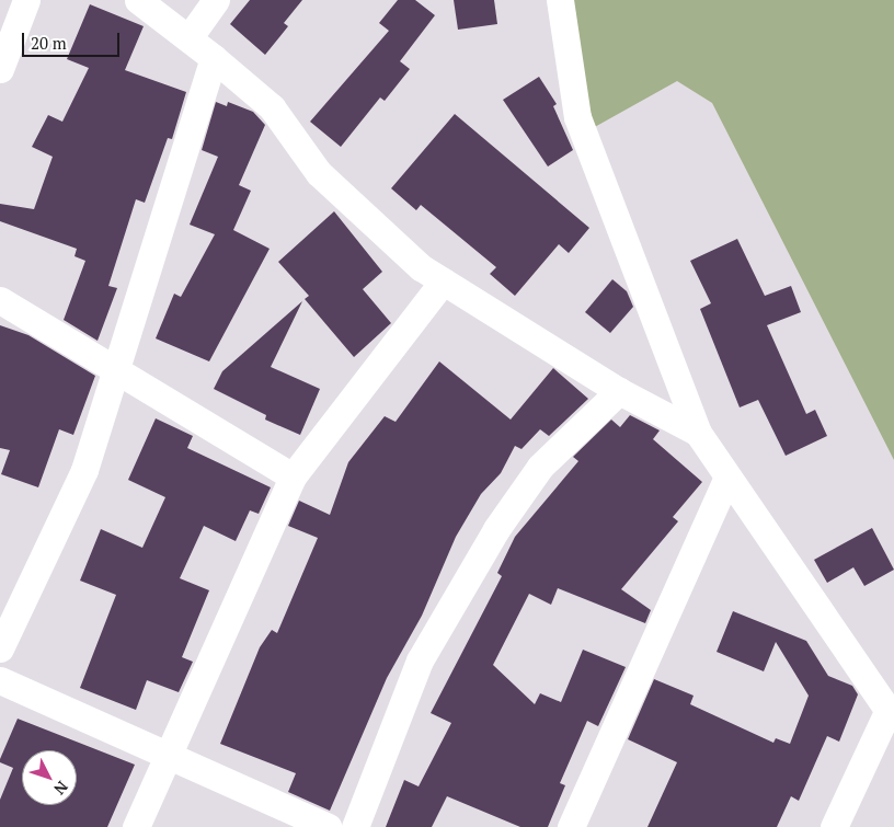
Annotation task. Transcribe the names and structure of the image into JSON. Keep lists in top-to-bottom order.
{
  "scale_bar": "20 m",
  "north": "bottom right"
}
